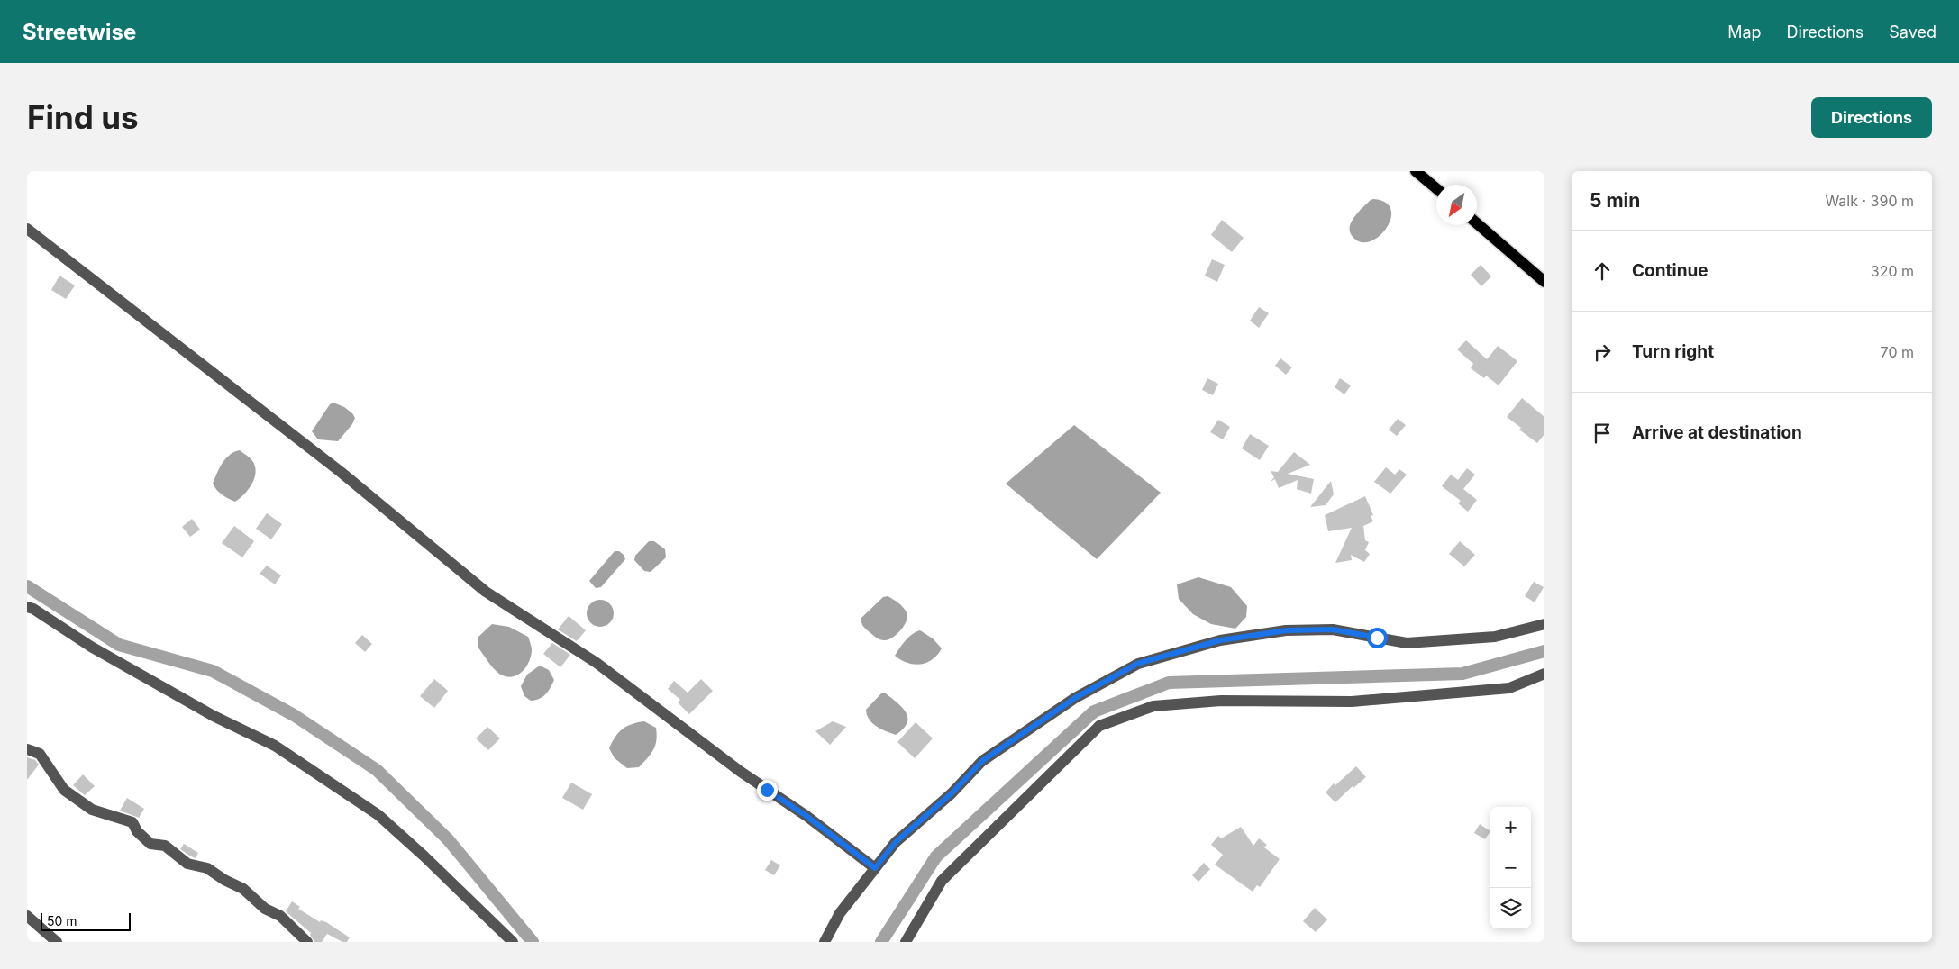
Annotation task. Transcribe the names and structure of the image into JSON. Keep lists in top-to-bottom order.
{
  "scale_bar": "50 m",
  "north": "bottom left",
  "page": {
    "header": "Streetwise",
    "nav": ["Map", "Directions", "Saved"],
    "buttons": "Directions",
    "title": "Find us",
    "heading": ["5 min", "Walk · 390 m"],
    "list": [
      ["Continue", "320 m"],
      ["Turn right", "70 m"],
      "Arrive at destination"
    ],
    "map_buttons": ["+", "−"],
    "scale": "50 m"
  }
}
